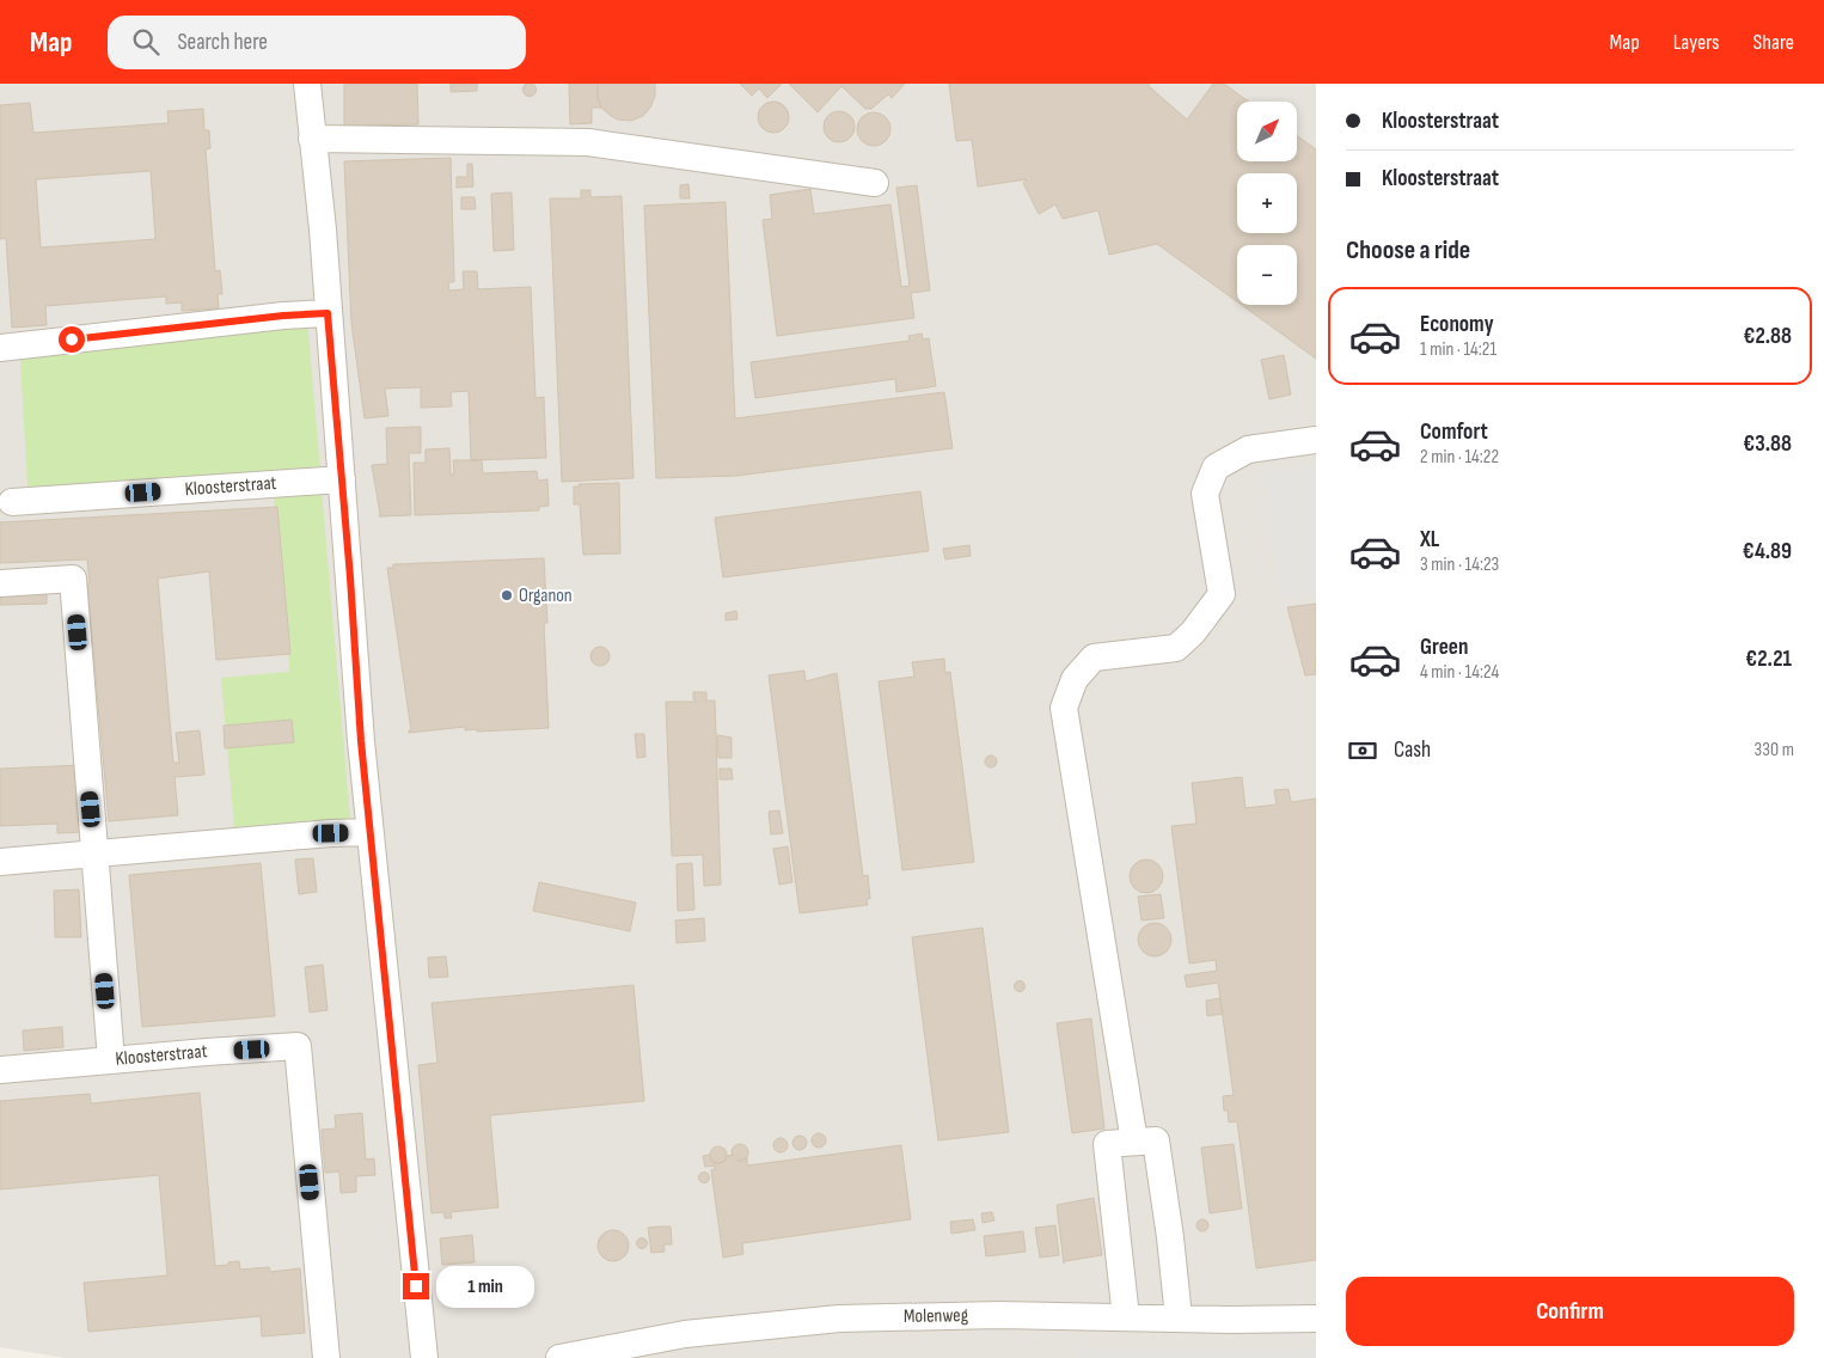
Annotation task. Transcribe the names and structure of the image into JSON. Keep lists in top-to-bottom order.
{
  "streets": {
    "street": ["Kloosterstraat", "Molenweg"]
  },
  "places": ["Organon"],
  "north": "top right",
  "page": {
    "header": "Map",
    "search": "Search here",
    "nav": ["Map", "Layers", "Share"],
    "banner": ["Kloosterstraat", "Kloosterstraat"],
    "map_buttons": ["+", "−"],
    "heading": "Choose a ride",
    "list": [
      {
        "name": "Economy",
        "note": "1 min · 14:21",
        "value": "€2.88"
      },
      {
        "name": "Comfort",
        "note": "2 min · 14:22",
        "value": "€3.88"
      },
      {
        "name": "XL",
        "note": "3 min · 14:23",
        "value": "€4.89"
      },
      {
        "name": "Green",
        "note": "4 min · 14:24",
        "value": "€2.21"
      }
    ],
    "pay": ["Cash", "330 m"],
    "buttons": "Confirm",
    "bubble": "1 min"
  }
}
